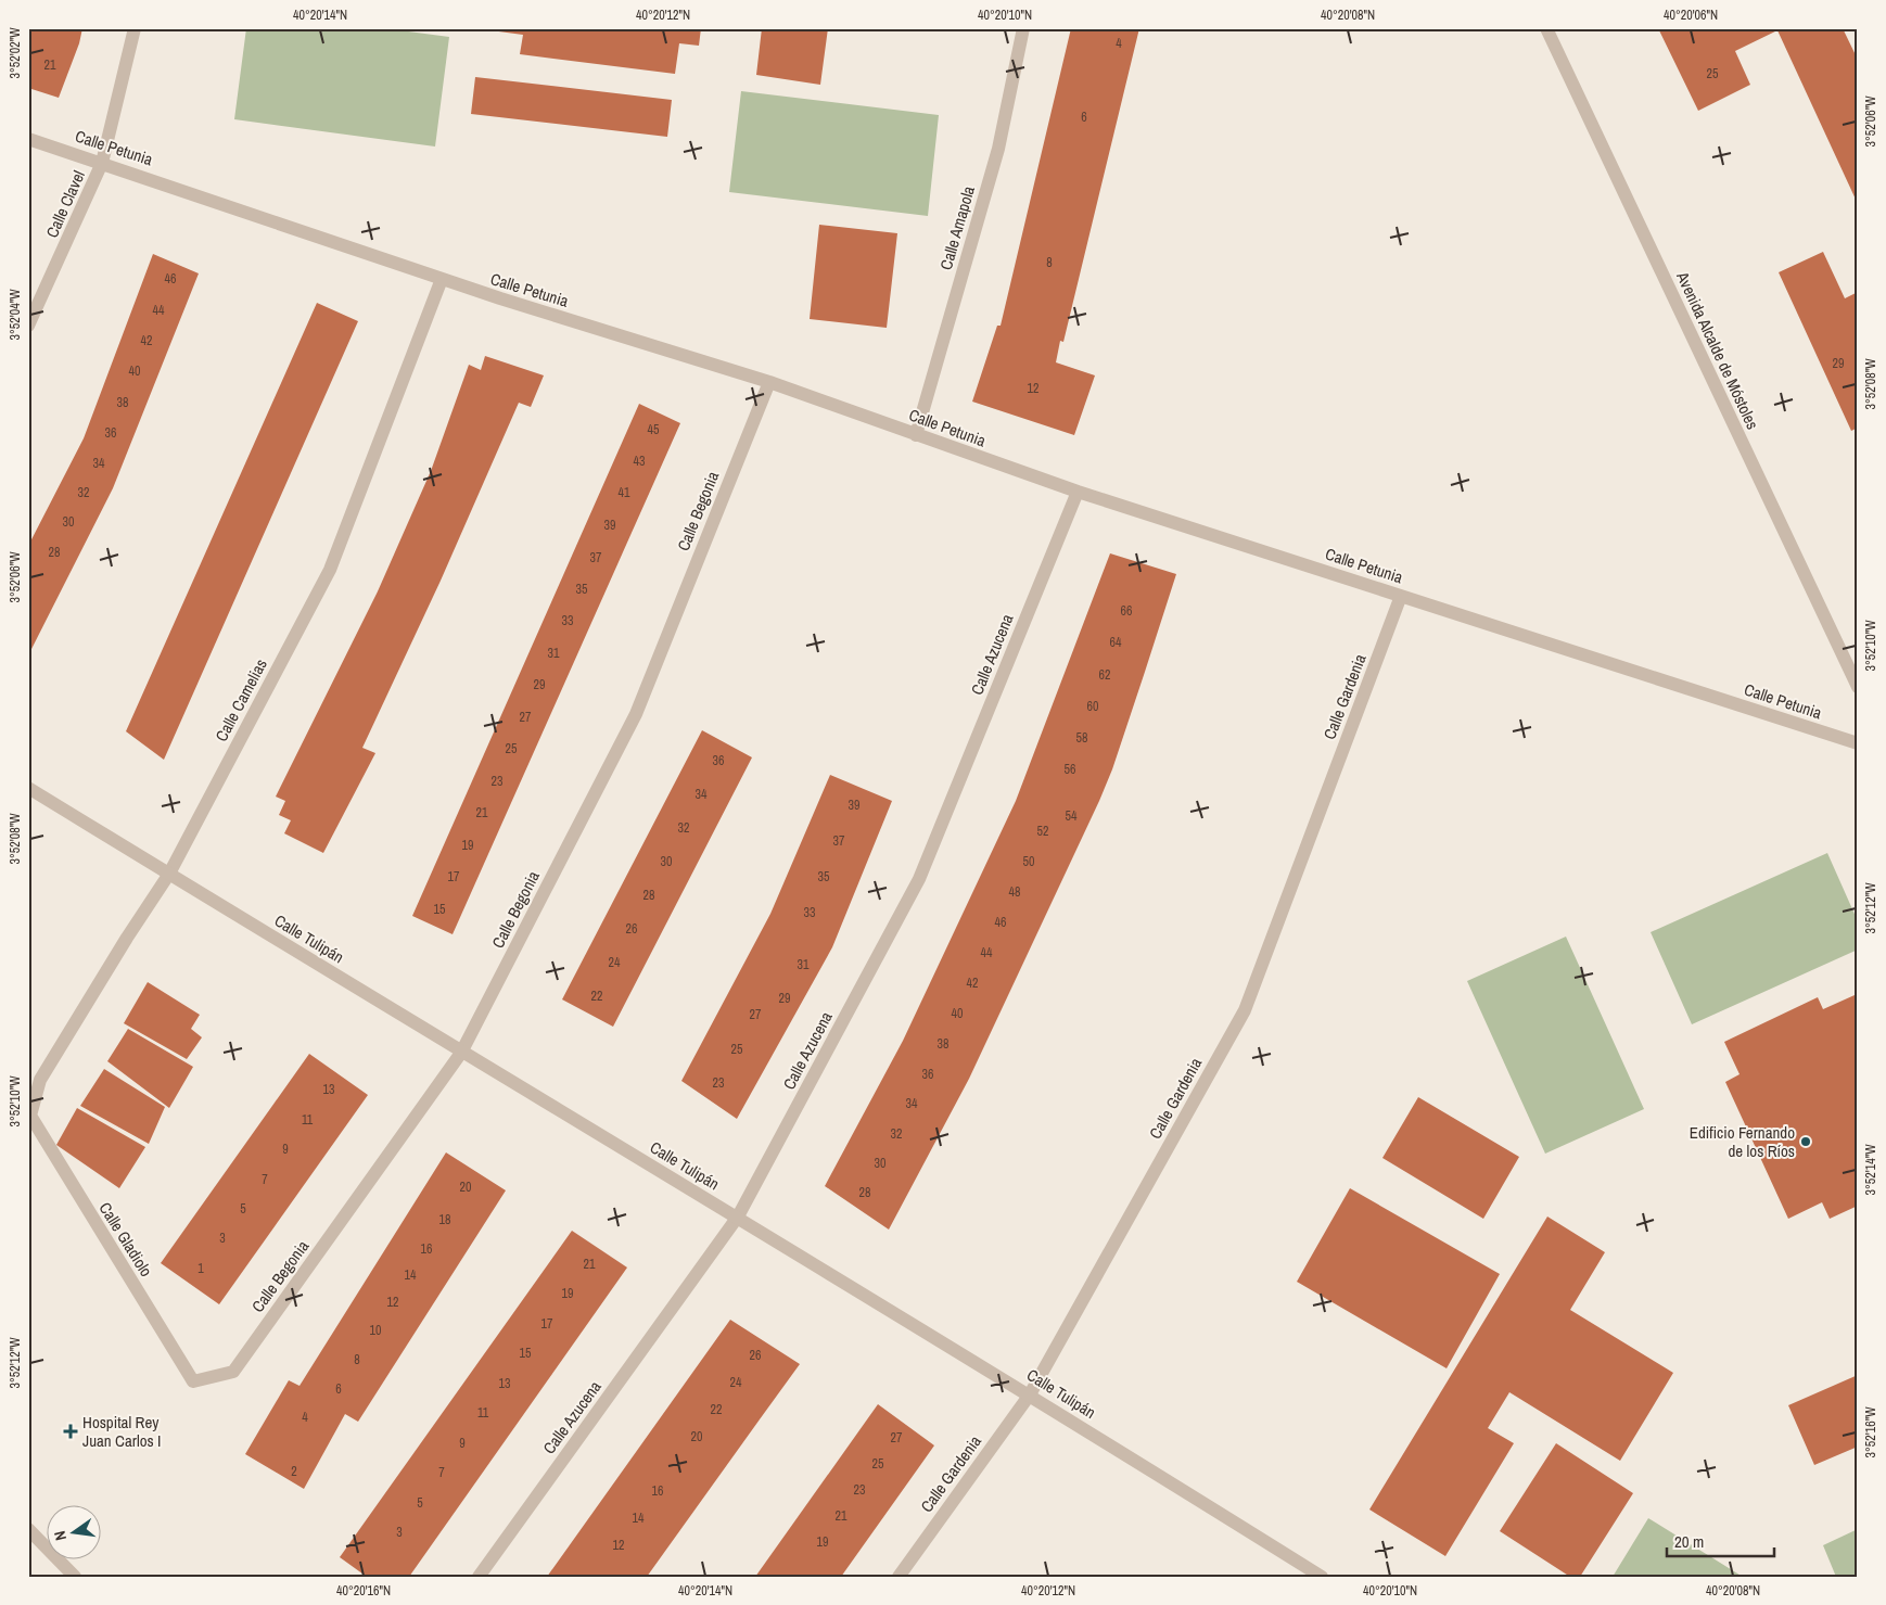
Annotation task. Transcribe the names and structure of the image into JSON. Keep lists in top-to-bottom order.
{
  "streets": {
    "street": [
      "Calle Petunia",
      "Calle Clavel",
      "Calle Amapola",
      "Avenida Alcalde de Móstoles",
      "Calle Begonia",
      "Calle Azucena",
      "Calle Gardenia",
      "Calle Camelias",
      "Calle Tulipán",
      "Calle Gladiolo"
    ]
  },
  "crossings": [
    ["Calle Petunia", "Calle Clavel"],
    ["Calle Petunia", "Calle Amapola"],
    ["Calle Petunia", "Calle Begonia"],
    ["Calle Petunia", "Calle Azucena"],
    ["Calle Petunia", "Calle Gardenia"],
    ["Calle Petunia", "Calle Camelias"],
    ["Calle Begonia", "Calle Tulipán"],
    ["Calle Begonia", "Calle Gladiolo"],
    ["Calle Azucena", "Calle Tulipán"],
    ["Calle Gardenia", "Calle Tulipán"],
    ["Calle Camelias", "Calle Tulipán"],
    ["Calle Camelias", "Calle Gladiolo"]
  ],
  "places": {
    "other": ["Edificio Fernando de los Ríos"],
    "health": ["Hospital Rey Juan Carlos I"]
  },
  "house_numbers": [
    "4",
    "21",
    "25",
    "6",
    "8",
    "46",
    "44",
    "42",
    "29",
    "40",
    "12",
    "38",
    "45",
    "36",
    "43",
    "34",
    "32",
    "41",
    "30",
    "39",
    "28",
    "37",
    "35",
    "66",
    "33",
    "64",
    "31",
    "62",
    "29",
    "60",
    "27",
    "58",
    "25",
    "36",
    "56",
    "23",
    "34",
    "39",
    "21",
    "54",
    "32",
    "52",
    "37",
    "19",
    "30",
    "50",
    "17",
    "35",
    "48",
    "28",
    "15",
    "33",
    "46",
    "26",
    "44",
    "24",
    "31",
    "42",
    "22",
    "29",
    "40",
    "27",
    "38",
    "25",
    "36",
    "23",
    "13",
    "34",
    "11",
    "32",
    "9",
    "30",
    "7",
    "20",
    "28",
    "5",
    "18",
    "3",
    "16",
    "21",
    "1",
    "14",
    "19",
    "12",
    "17",
    "10",
    "15",
    "26",
    "8",
    "24",
    "13",
    "6",
    "22",
    "11",
    "4",
    "20",
    "27",
    "9",
    "25",
    "2",
    "7",
    "23",
    "16",
    "5",
    "21",
    "14",
    "3",
    "19",
    "12"
  ],
  "scale_bar": "20 m",
  "north": "left",
  "coordinates": [
    "40°20'14\"N",
    "40°20'12\"N",
    "40°20'10\"N",
    "40°20'08\"N",
    "40°20'06\"N",
    "3°52'02\"W",
    "3°52'06\"W",
    "3°52'04\"W",
    "3°52'08\"W",
    "3°52'10\"W",
    "3°52'12\"W",
    "3°52'14\"W",
    "3°52'16\"W",
    "40°20'16\"N"
  ]
}
